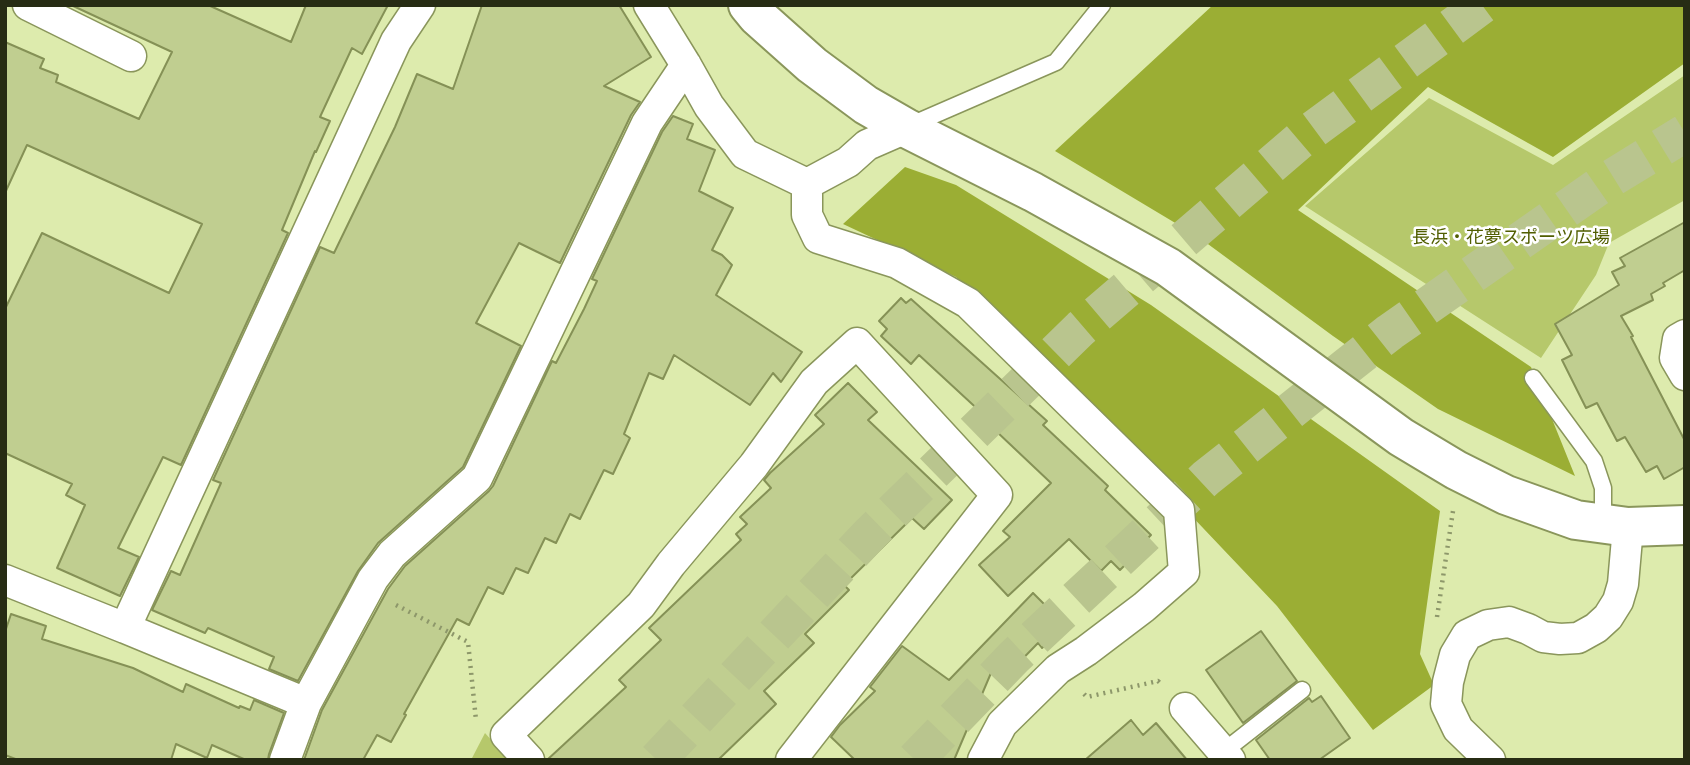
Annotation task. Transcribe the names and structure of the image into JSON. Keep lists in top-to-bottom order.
{
  "parks": ["長浜・花夢スポーツ広場"]
}
